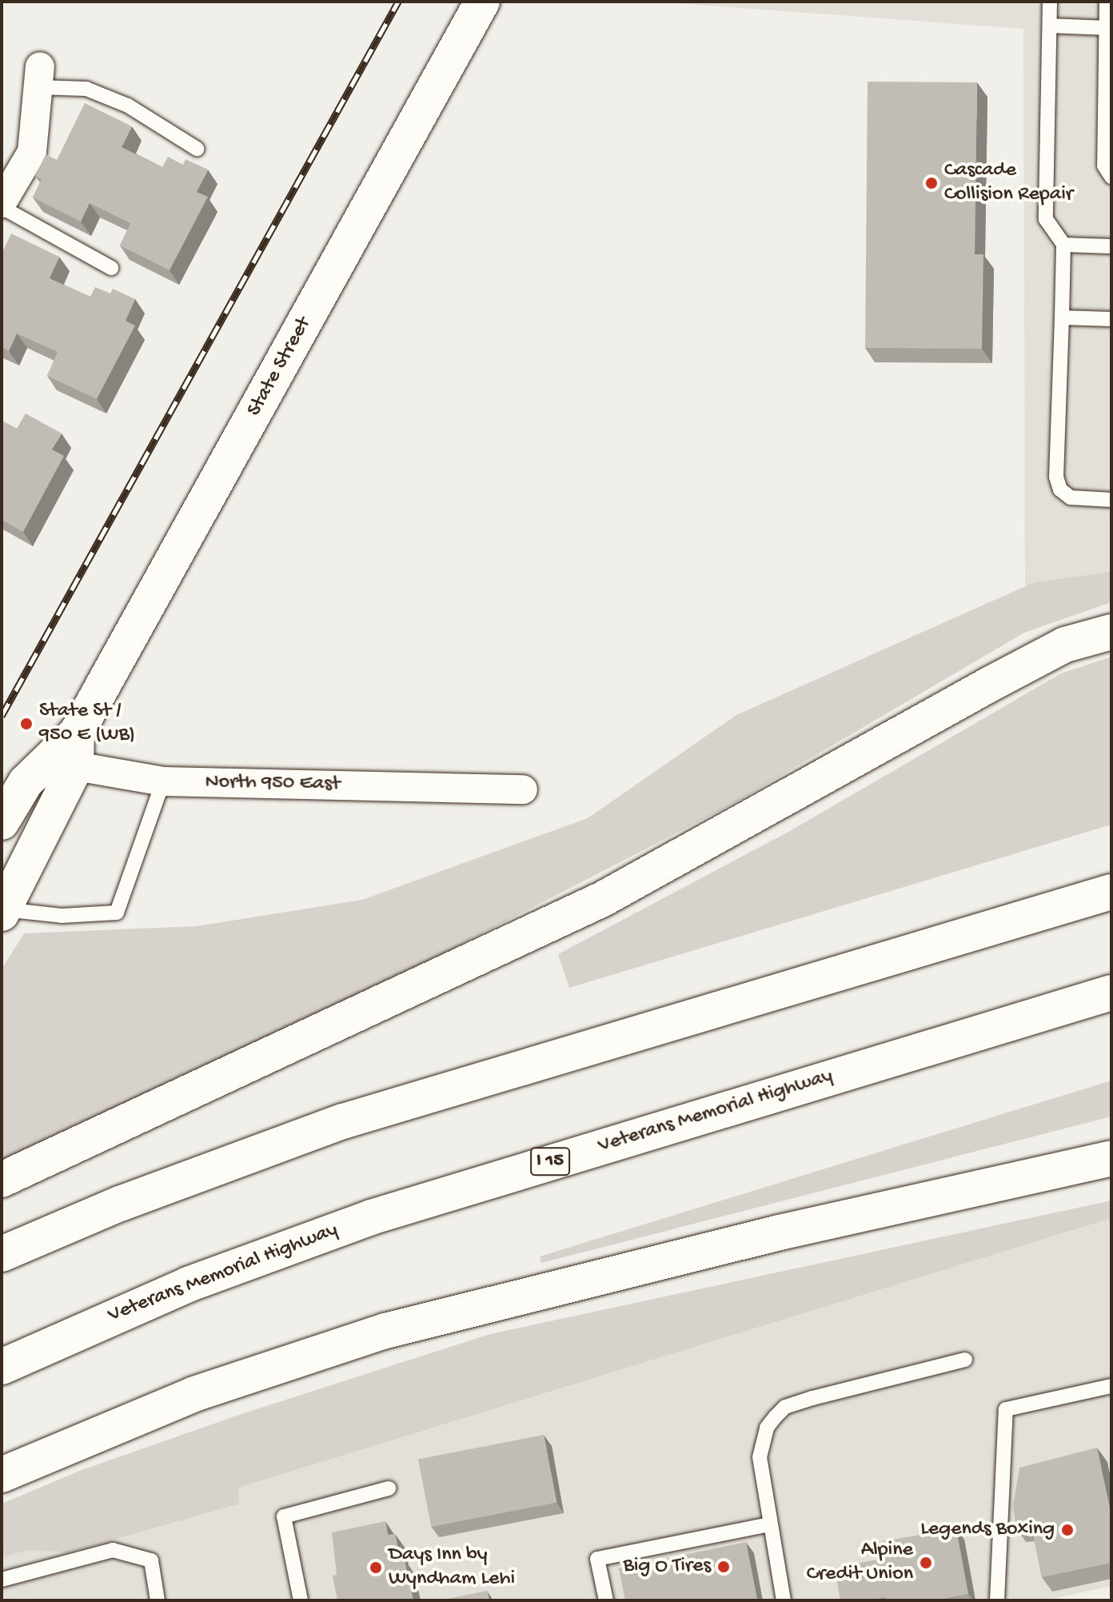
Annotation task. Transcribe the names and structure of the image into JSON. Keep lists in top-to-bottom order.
{
  "streets": {
    "main road": ["State Street", "Veterans Memorial Highway", "I 15"],
    "street": ["North 950 East"]
  },
  "crossings": [
    ["State Street", "North 950 East"]
  ],
  "places": [
    "Cascade Collision Repair",
    "State St / 950 E (WB)",
    "Legends Boxing",
    "Alpine Credit Union",
    "Big O Tires",
    "Days Inn by Wyndham Lehi"
  ]
}
